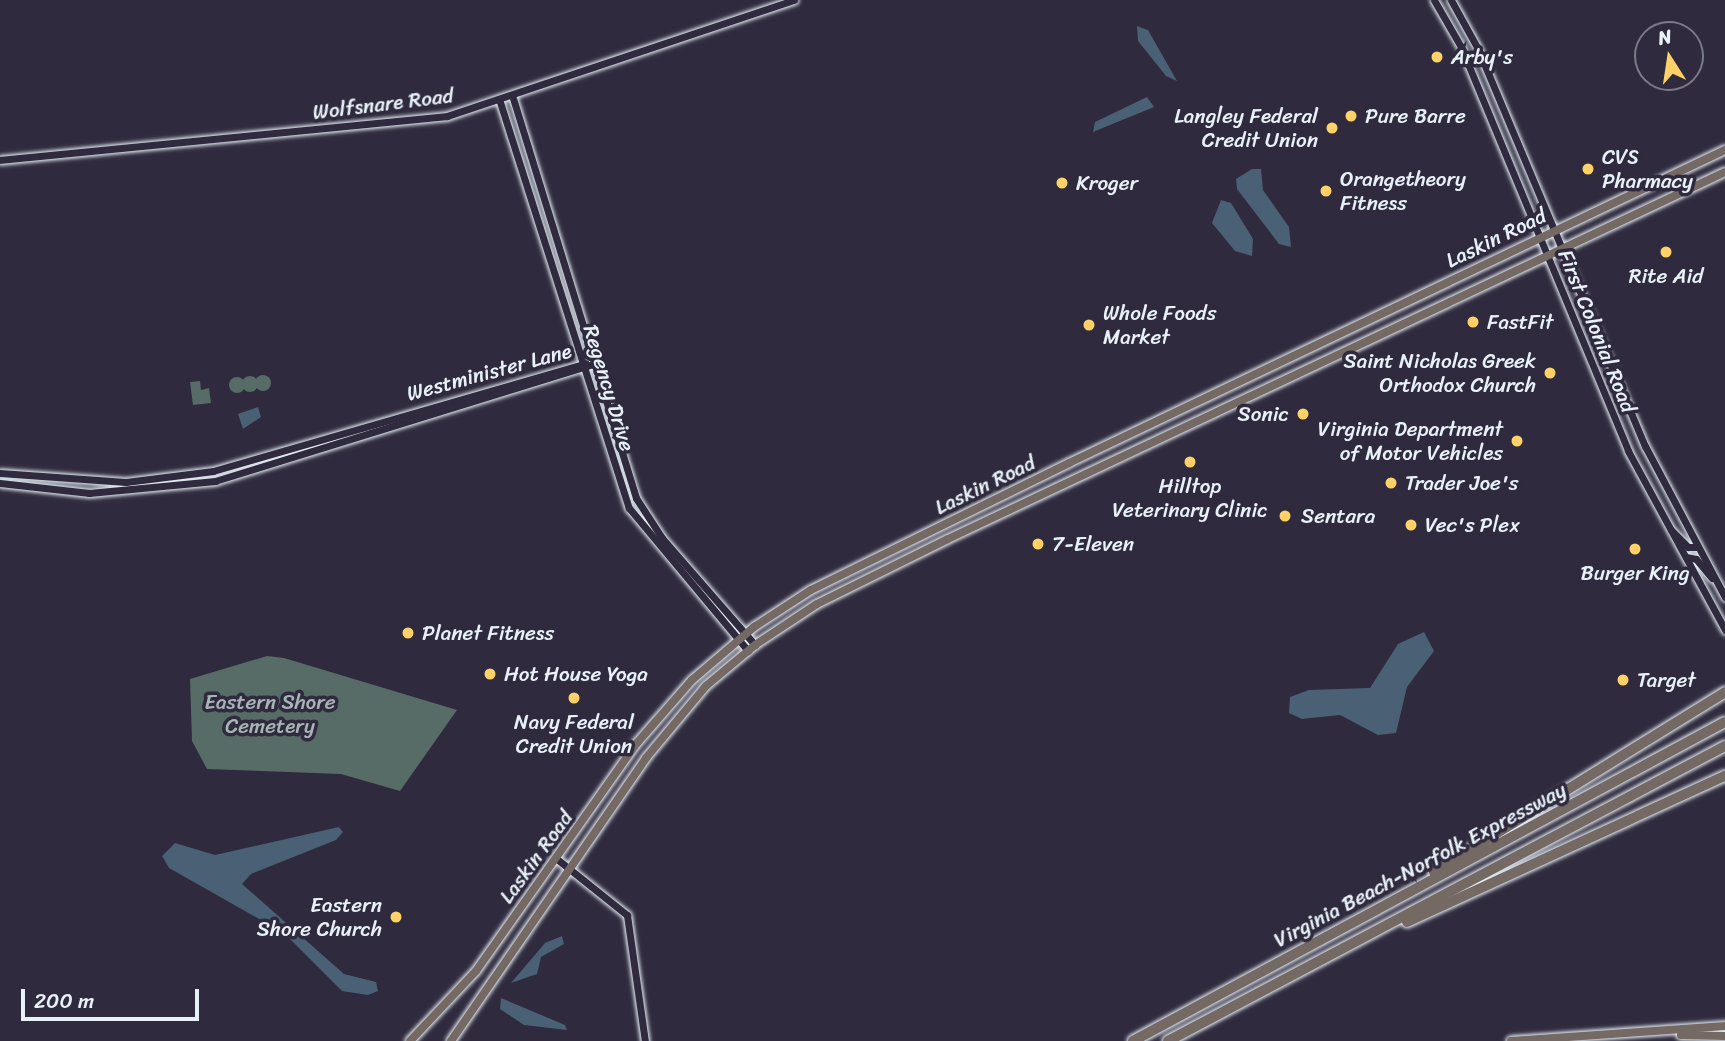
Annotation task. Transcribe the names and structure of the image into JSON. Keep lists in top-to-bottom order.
{
  "streets": {
    "highway": ["Virginia Beach-Norfolk Expressway"],
    "main road": ["Laskin Road"],
    "street": [
      "Wolfsnare Road",
      "First Colonial Road",
      "Westminister Lane",
      "Regency Drive"
    ]
  },
  "crossings": [
    ["Wolfsnare Road", "Regency Drive"],
    ["Laskin Road", "First Colonial Road"],
    ["Laskin Road", "Regency Drive"],
    ["Westminister Lane", "Regency Drive"]
  ],
  "parks": ["Eastern Shore Cemetery"],
  "places": [
    "Arby's",
    "Pure Barre",
    "Langley Federal Credit Union",
    "CVS Pharmacy",
    "Kroger",
    "Orangetheory Fitness",
    "Rite Aid",
    "FastFit",
    "Whole Foods Market",
    "Saint Nicholas Greek Orthodox Church",
    "Sonic",
    "Virginia Department of Motor Vehicles",
    "Hilltop Veterinary Clinic",
    "Trader Joe's",
    "Sentara",
    "Vec's Plex",
    "7-Eleven",
    "Burger King",
    "Planet Fitness",
    "Hot House Yoga",
    "Target",
    "Navy Federal Credit Union",
    "Eastern Shore Church"
  ],
  "scale_bar": "200 m",
  "north": "top"
}
